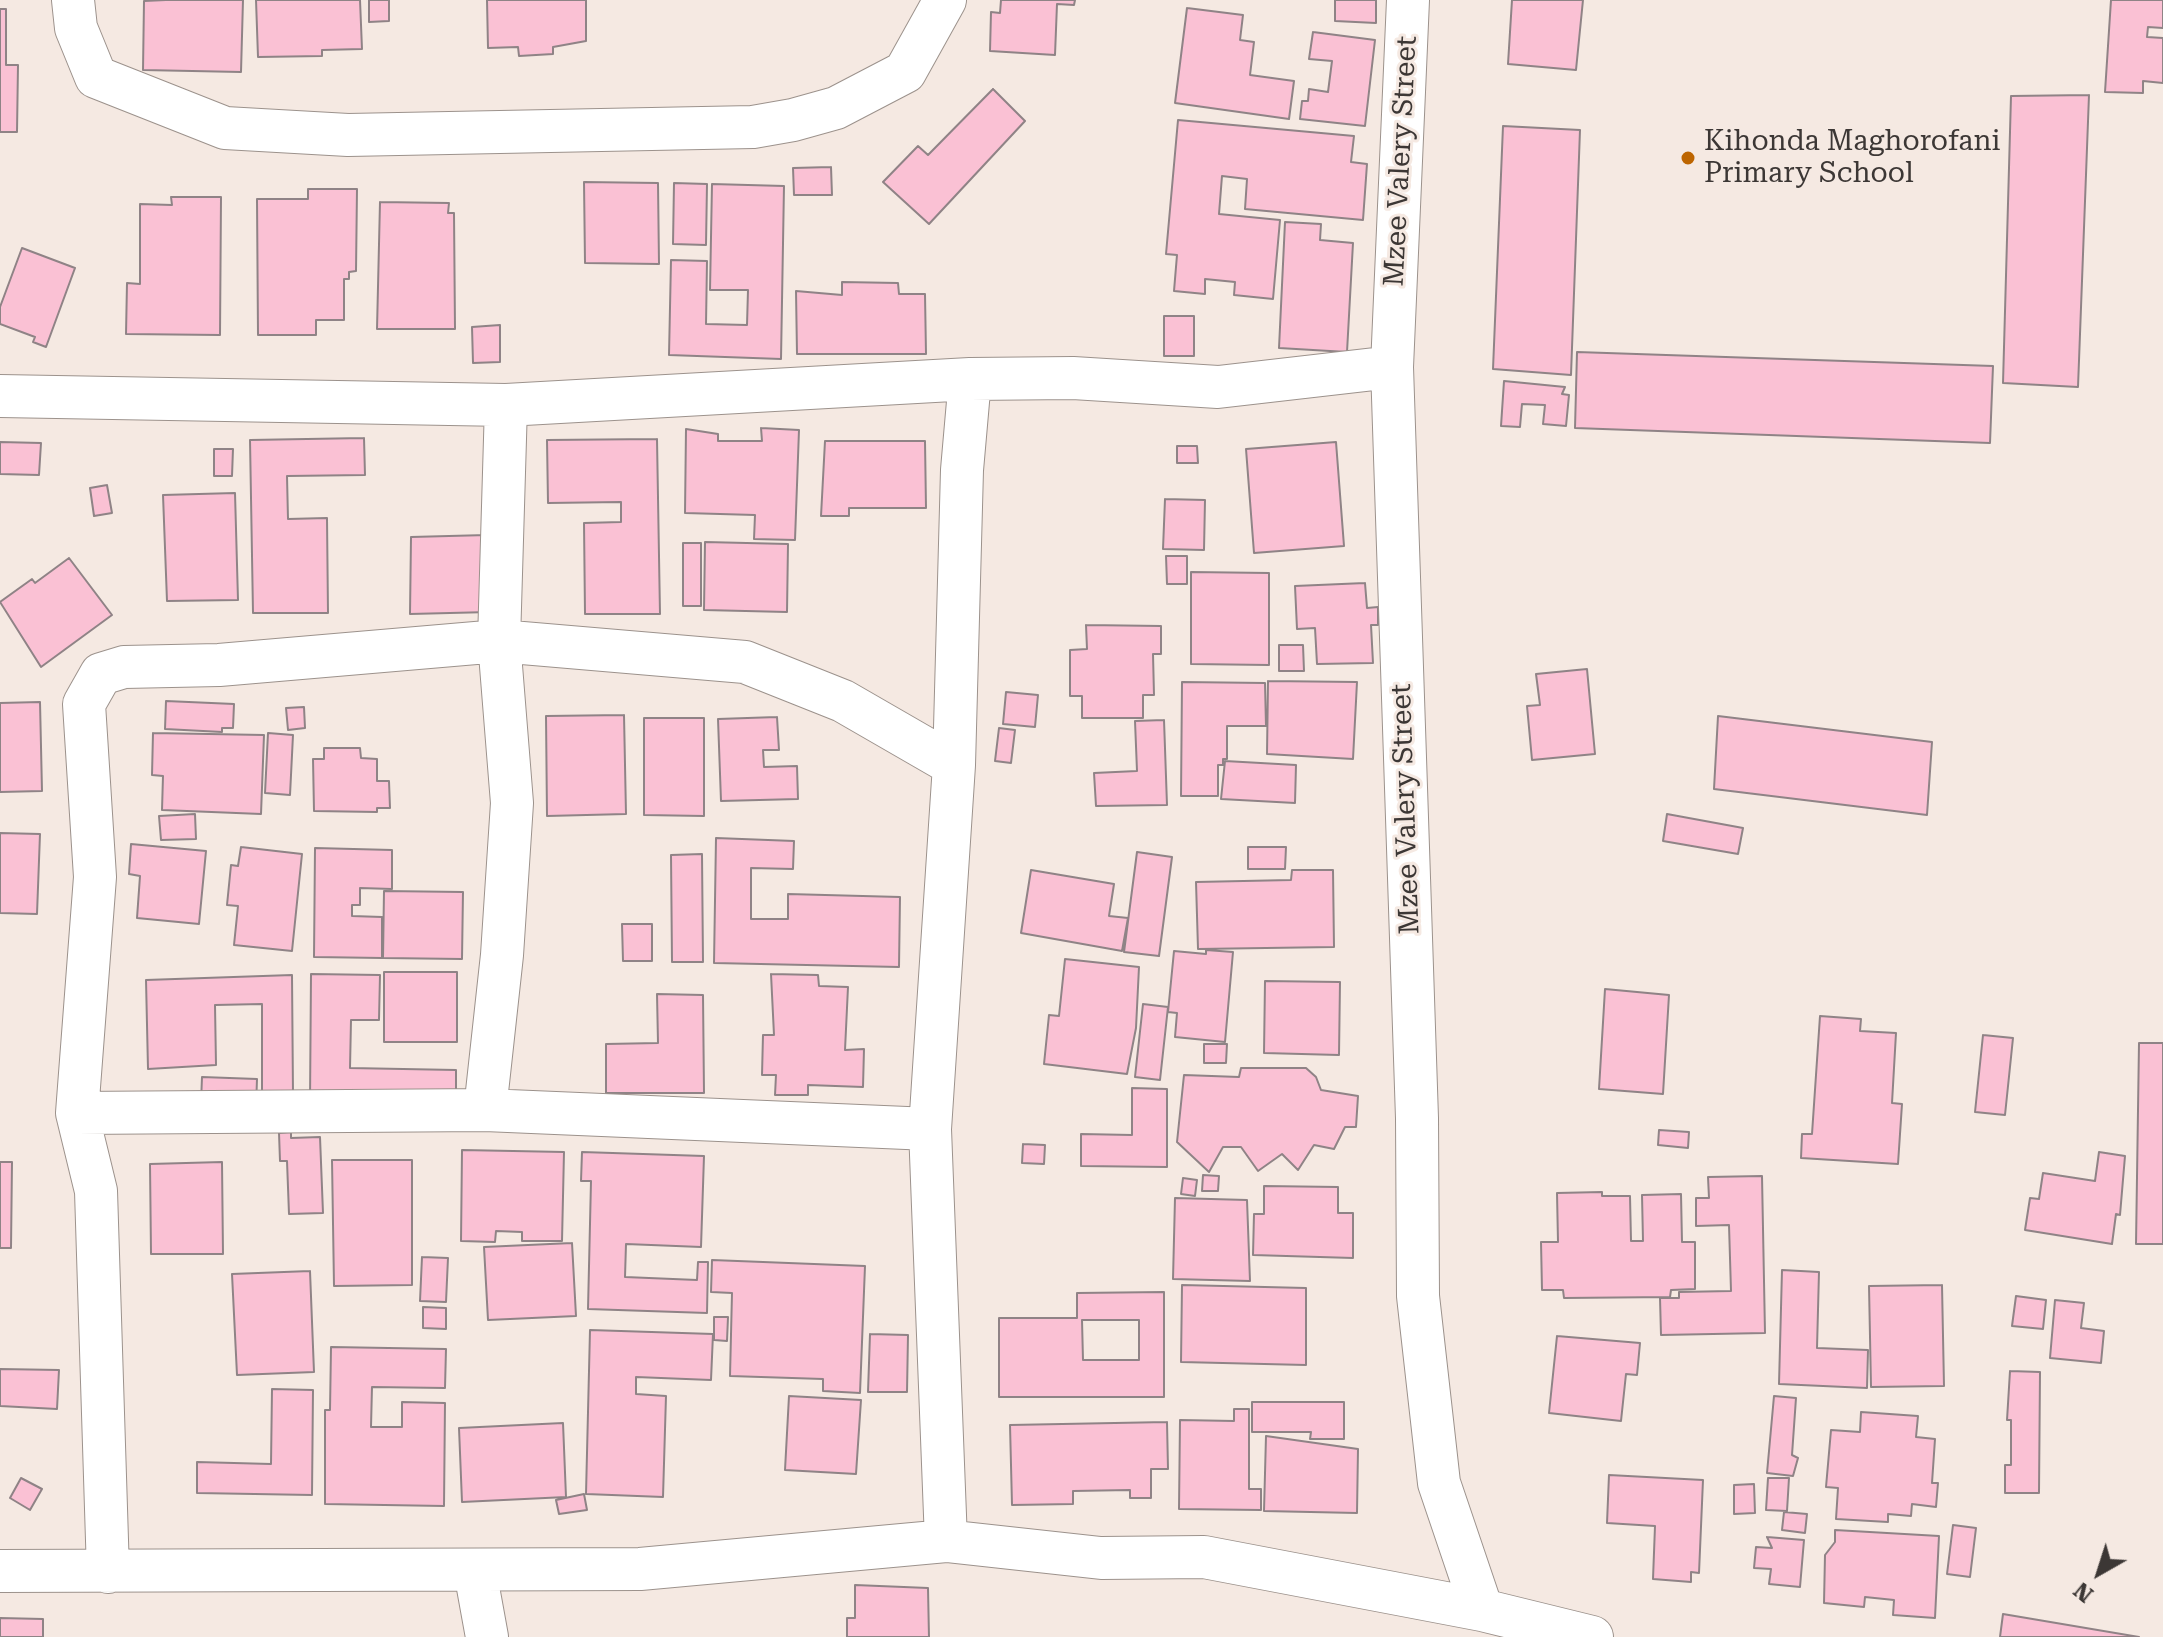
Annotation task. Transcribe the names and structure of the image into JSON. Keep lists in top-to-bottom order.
{
  "streets": {
    "street": ["Mzee Valery Street"]
  },
  "places": ["Kihonda Maghorofani Primary School"],
  "north": "bottom left"
}
